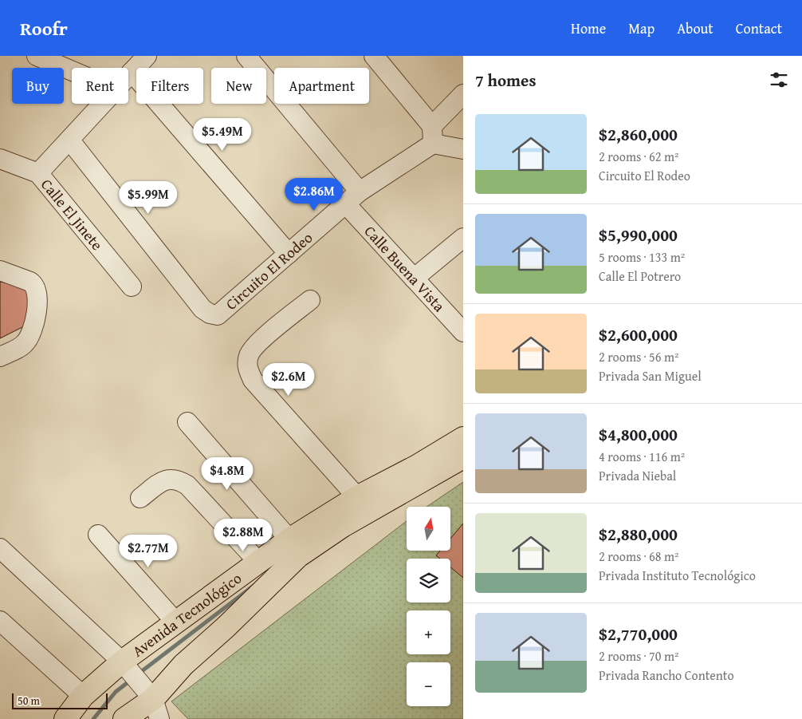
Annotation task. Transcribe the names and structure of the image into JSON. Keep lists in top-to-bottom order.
{
  "streets": {
    "main road": ["Avenida Tecnológico"],
    "street": ["Calle El Jinete", "Calle Buena Vista", "Circuito El Rodeo"]
  },
  "crossings": [
    ["Calle Buena Vista", "Circuito El Rodeo"]
  ],
  "scale_bar": "50 m",
  "north": "top",
  "page": {
    "header": "Roofr",
    "nav": [
      "Home",
      "Map",
      "About",
      "Contact"
    ],
    "heading": "7 homes",
    "chip": [
      "Buy",
      "Rent",
      "Filters",
      "New",
      "Apartment"
    ],
    "list": [
      {
        "name": "$2,860,000",
        "note": "2 rooms · 62 m² · Circuito El Rodeo"
      },
      {
        "name": "$5,990,000",
        "note": "5 rooms · 133 m² · Calle El Potrero"
      },
      {
        "name": "$2,600,000",
        "note": "2 rooms · 56 m² · Privada San Miguel"
      },
      {
        "name": "$4,800,000",
        "note": "4 rooms · 116 m² · Privada Niebal"
      },
      {
        "name": "$2,880,000",
        "note": "2 rooms · 68 m² · Privada Instituto Tecnológico"
      },
      {
        "name": "$2,770,000",
        "note": "2 rooms · 70 m² · Privada Rancho Contento"
      }
    ],
    "price": [
      "$5.49M",
      "$2.86M",
      "$5.99M",
      "$2.6M",
      "$4.8M",
      "$2.88M",
      "$2.77M"
    ],
    "map_buttons": ["+", "−"],
    "scale": "50 m"
  }
}
